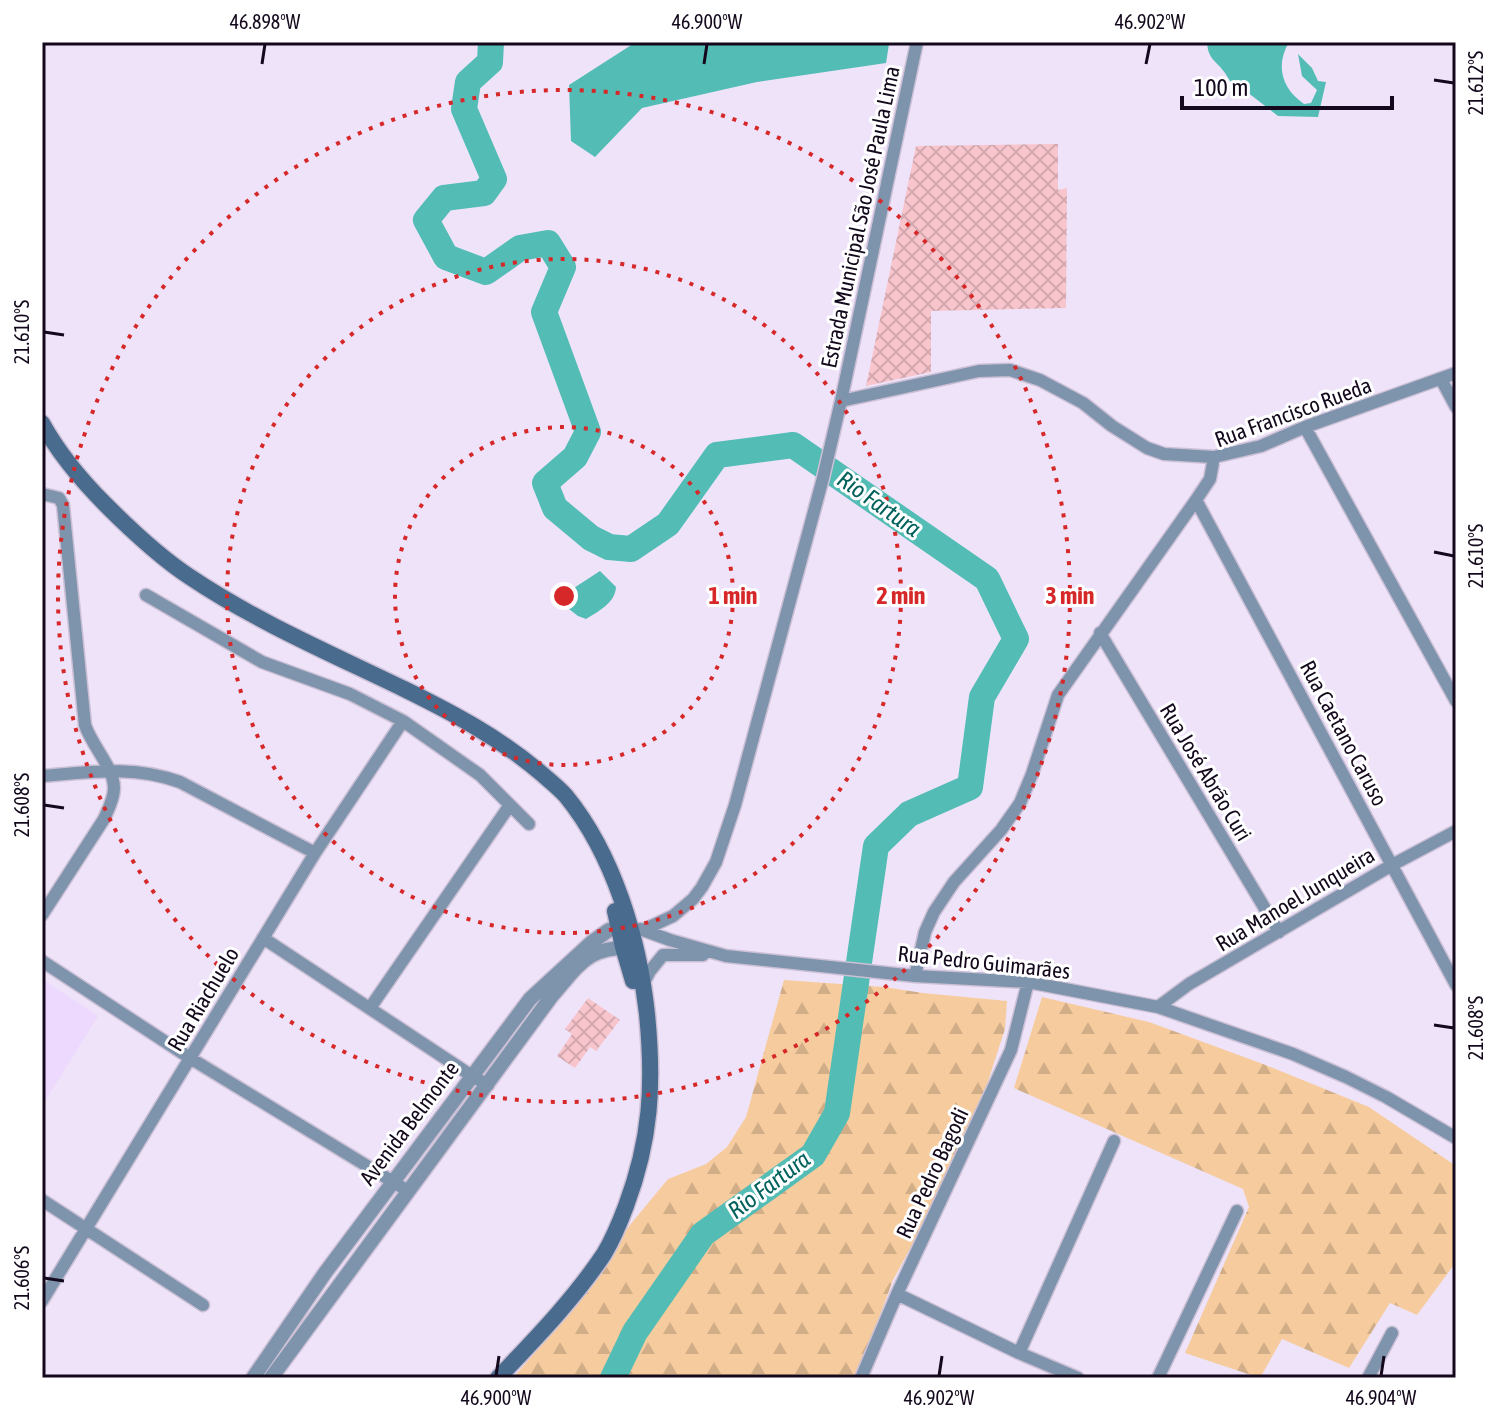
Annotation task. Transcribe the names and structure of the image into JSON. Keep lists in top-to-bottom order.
{
  "streets": {
    "street": [
      "Estrada Municipal São José Paula Lima",
      "Rua Francisco Rueda",
      "Rua Caetano Caruso",
      "Rua José Abrão Curi",
      "Rua Manoel Junqueira",
      "Rua Pedro Guimarães",
      "Rua Riachuelo",
      "Avenida Belmonte",
      "Rua Pedro Bagodi"
    ]
  },
  "crossings": [
    ["Rua Francisco Rueda", "Rua Caetano Caruso"],
    ["Rua Francisco Rueda", "Rua José Abrão Curi"],
    ["Rua Francisco Rueda", "Rua Pedro Guimarães"],
    ["Rua Caetano Caruso", "Rua Manoel Junqueira"],
    ["Rua José Abrão Curi", "Rua Manoel Junqueira"],
    ["Rua Manoel Junqueira", "Rua Pedro Guimarães"],
    ["Rua Pedro Guimarães", "Avenida Belmonte"],
    ["Rua Pedro Guimarães", "Rua Pedro Bagodi"]
  ],
  "water": ["Rio Fartura"],
  "scale_bar": "100 m",
  "coordinates": [
    "46.898°W",
    "46.900°W",
    "46.902°W",
    "21.612°S",
    "21.610°S",
    "21.608°S",
    "21.606°S",
    "46.904°W"
  ],
  "rings": ["1 min", "2 min", "3 min"]
}
